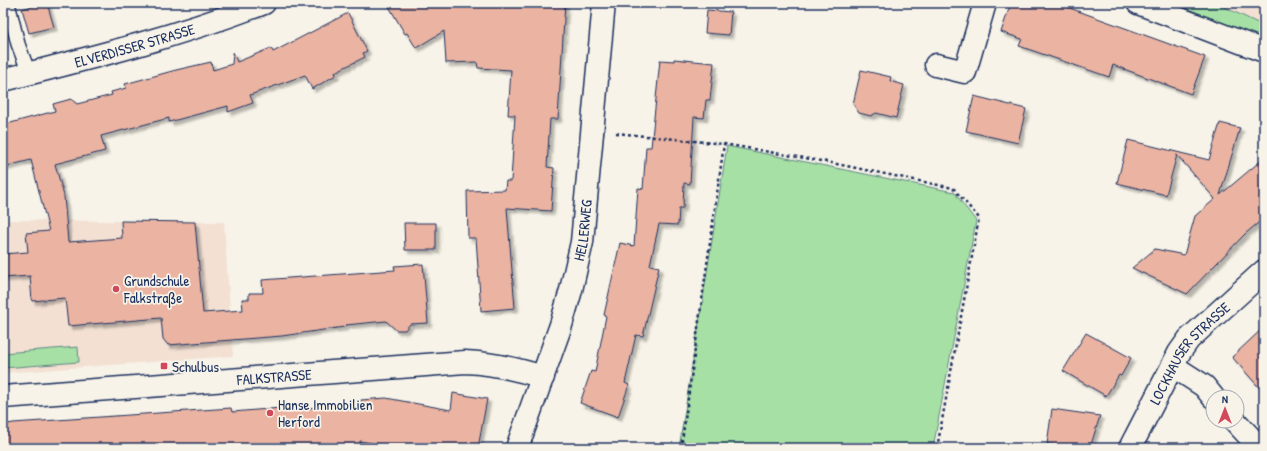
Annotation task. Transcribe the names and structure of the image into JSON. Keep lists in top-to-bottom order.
{
  "streets": {
    "street": [
      "ELVERDISSER STRASSE",
      "HELLERWEG",
      "LOCKHAUSER STRASSE",
      "FALKSTRASSE"
    ]
  },
  "crossings": [
    ["HELLERWEG", "FALKSTRASSE"]
  ],
  "places": {
    "other": ["Grundschule Falkstraße", "Hanse Immobilien Herford"],
    "transit": ["Schulbus"]
  },
  "north": "top"
}
